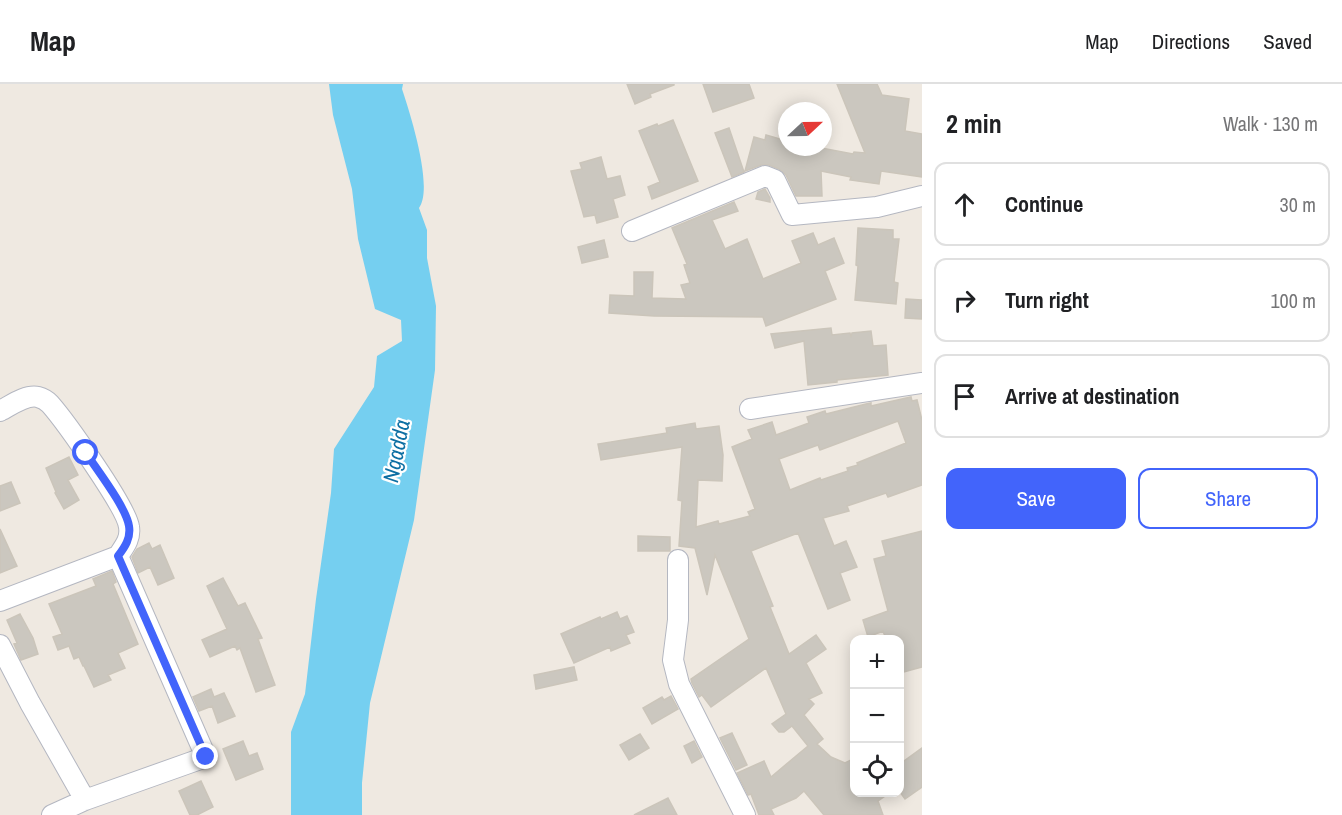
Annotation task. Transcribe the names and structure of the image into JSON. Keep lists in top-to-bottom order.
{
  "water": ["Ngadda"],
  "north": "right",
  "page": {
    "header": "Map",
    "nav": ["Map", "Directions", "Saved"],
    "heading": ["2 min", "Walk · 130 m"],
    "list": [
      ["Continue", "30 m"],
      ["Turn right", "100 m"],
      "Arrive at destination"
    ],
    "buttons": ["Save", "Share"],
    "map_buttons": ["+", "−"]
  }
}
